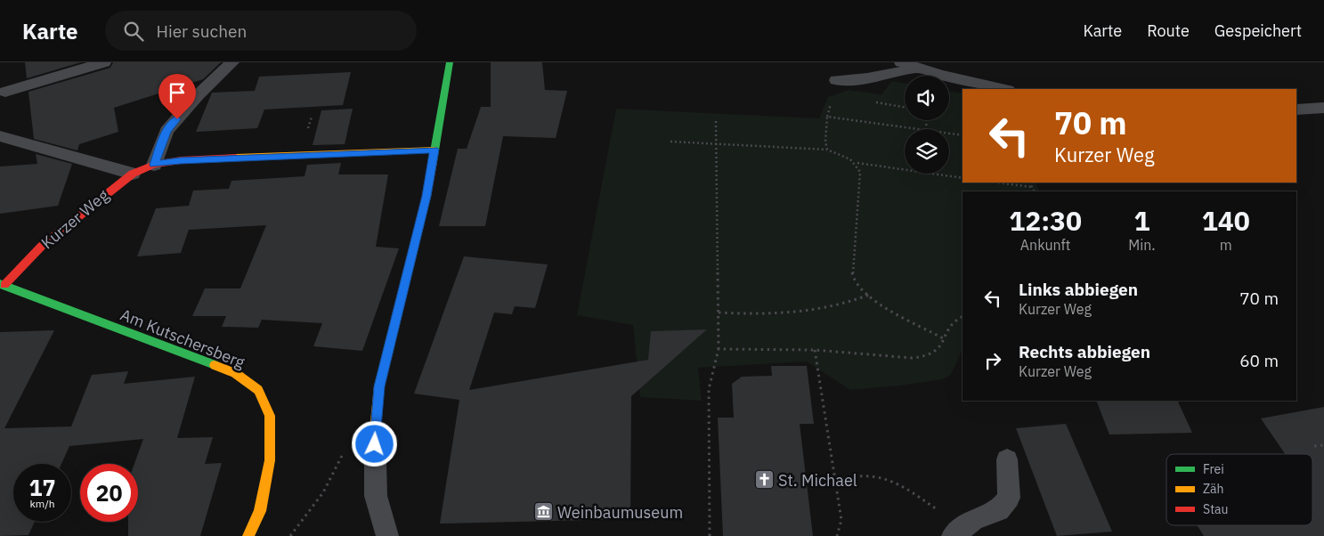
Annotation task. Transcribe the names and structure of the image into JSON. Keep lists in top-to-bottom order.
{
  "streets": {
    "street": ["Kurzer Weg", "Am Kutschersberg"]
  },
  "crossings": [
    ["Kurzer Weg", "Am Kutschersberg"]
  ],
  "places": {
    "church": ["St. Michael"],
    "museum": ["Weinbaumuseum"]
  },
  "legend": ["Frei", "Zäh", "Stau"],
  "page": {
    "header": "Karte",
    "search": "Hier suchen",
    "nav": ["Karte", "Route", "Gespeichert"],
    "turn": ["70 m", "Kurzer Weg"],
    "eta": [
      "12:30",
      "Ankunft",
      "1",
      "Min.",
      "140",
      "m"
    ],
    "list": [
      {
        "name": "Links abbiegen",
        "note": "Kurzer Weg",
        "value": "70 m"
      },
      {
        "name": "Rechts abbiegen",
        "note": "Kurzer Weg",
        "value": "60 m"
      }
    ],
    "speed": "17 km/h",
    "limit": "20"
  }
}
